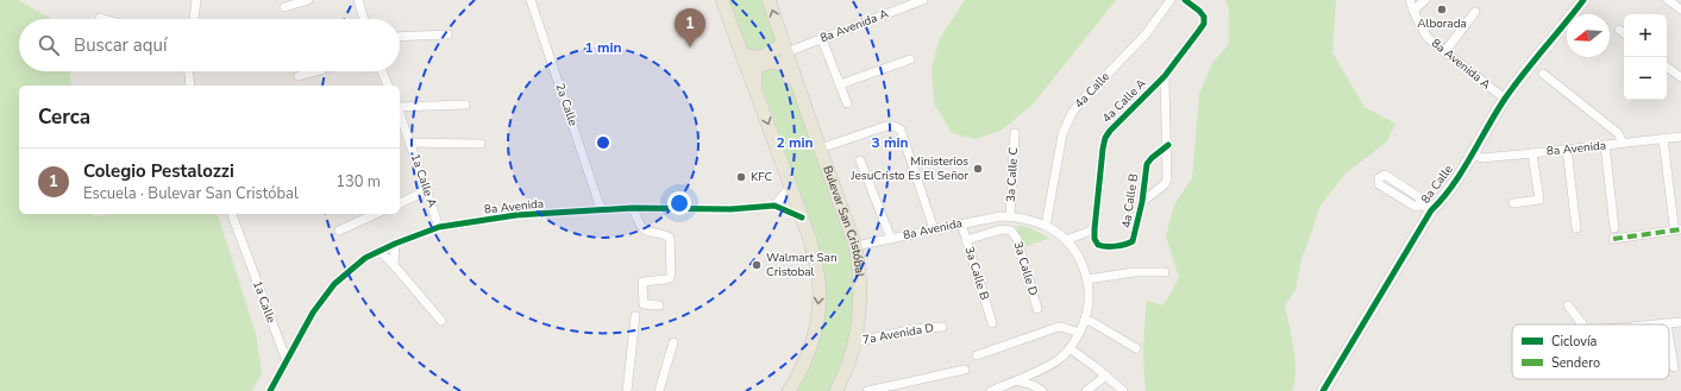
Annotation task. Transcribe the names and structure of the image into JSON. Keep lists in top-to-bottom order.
{
  "streets": {
    "main road": ["Bulevar San Cristóbal"],
    "street": [
      "8a Avenida A",
      "4a Calle",
      "4a Calle A",
      "2a Calle",
      "8a Avenida",
      "3a Calle C",
      "1a Calle A",
      "8a Calle",
      "4a Calle B",
      "3a Calle D",
      "3a Calle B",
      "1a Calle",
      "7a Avenida D"
    ]
  },
  "crossings": [
    ["8a Avenida A", "8a Calle"],
    ["8a Avenida A", "Bulevar San Cristóbal"],
    ["4a Calle A", "4a Calle B"],
    ["2a Calle", "8a Avenida"],
    ["8a Avenida", "3a Calle C"],
    ["8a Avenida", "1a Calle A"],
    ["8a Avenida", "8a Calle"],
    ["8a Avenida", "Bulevar San Cristóbal"],
    ["8a Avenida", "3a Calle B"],
    ["8a Avenida", "1a Calle"],
    ["Bulevar San Cristóbal", "7a Avenida D"],
    ["3a Calle D", "3a Calle B"]
  ],
  "places": [
    "Alborada",
    "Ministerios JesuCristo Es El Señor",
    "KFC",
    "Walmart San Cristobal"
  ],
  "legend": ["Ciclovía", "Sendero"],
  "north": "left",
  "page": {
    "pins": "1",
    "map_buttons": ["+", "−"],
    "search": "Buscar aquí",
    "heading": "Cerca",
    "list": [
      {
        "mark": "1",
        "name": "Colegio Pestalozzi",
        "note": "Escuela · Bulevar San Cristóbal",
        "value": "130 m"
      }
    ]
  },
  "rings": ["1 min", "2 min", "3 min"]
}
